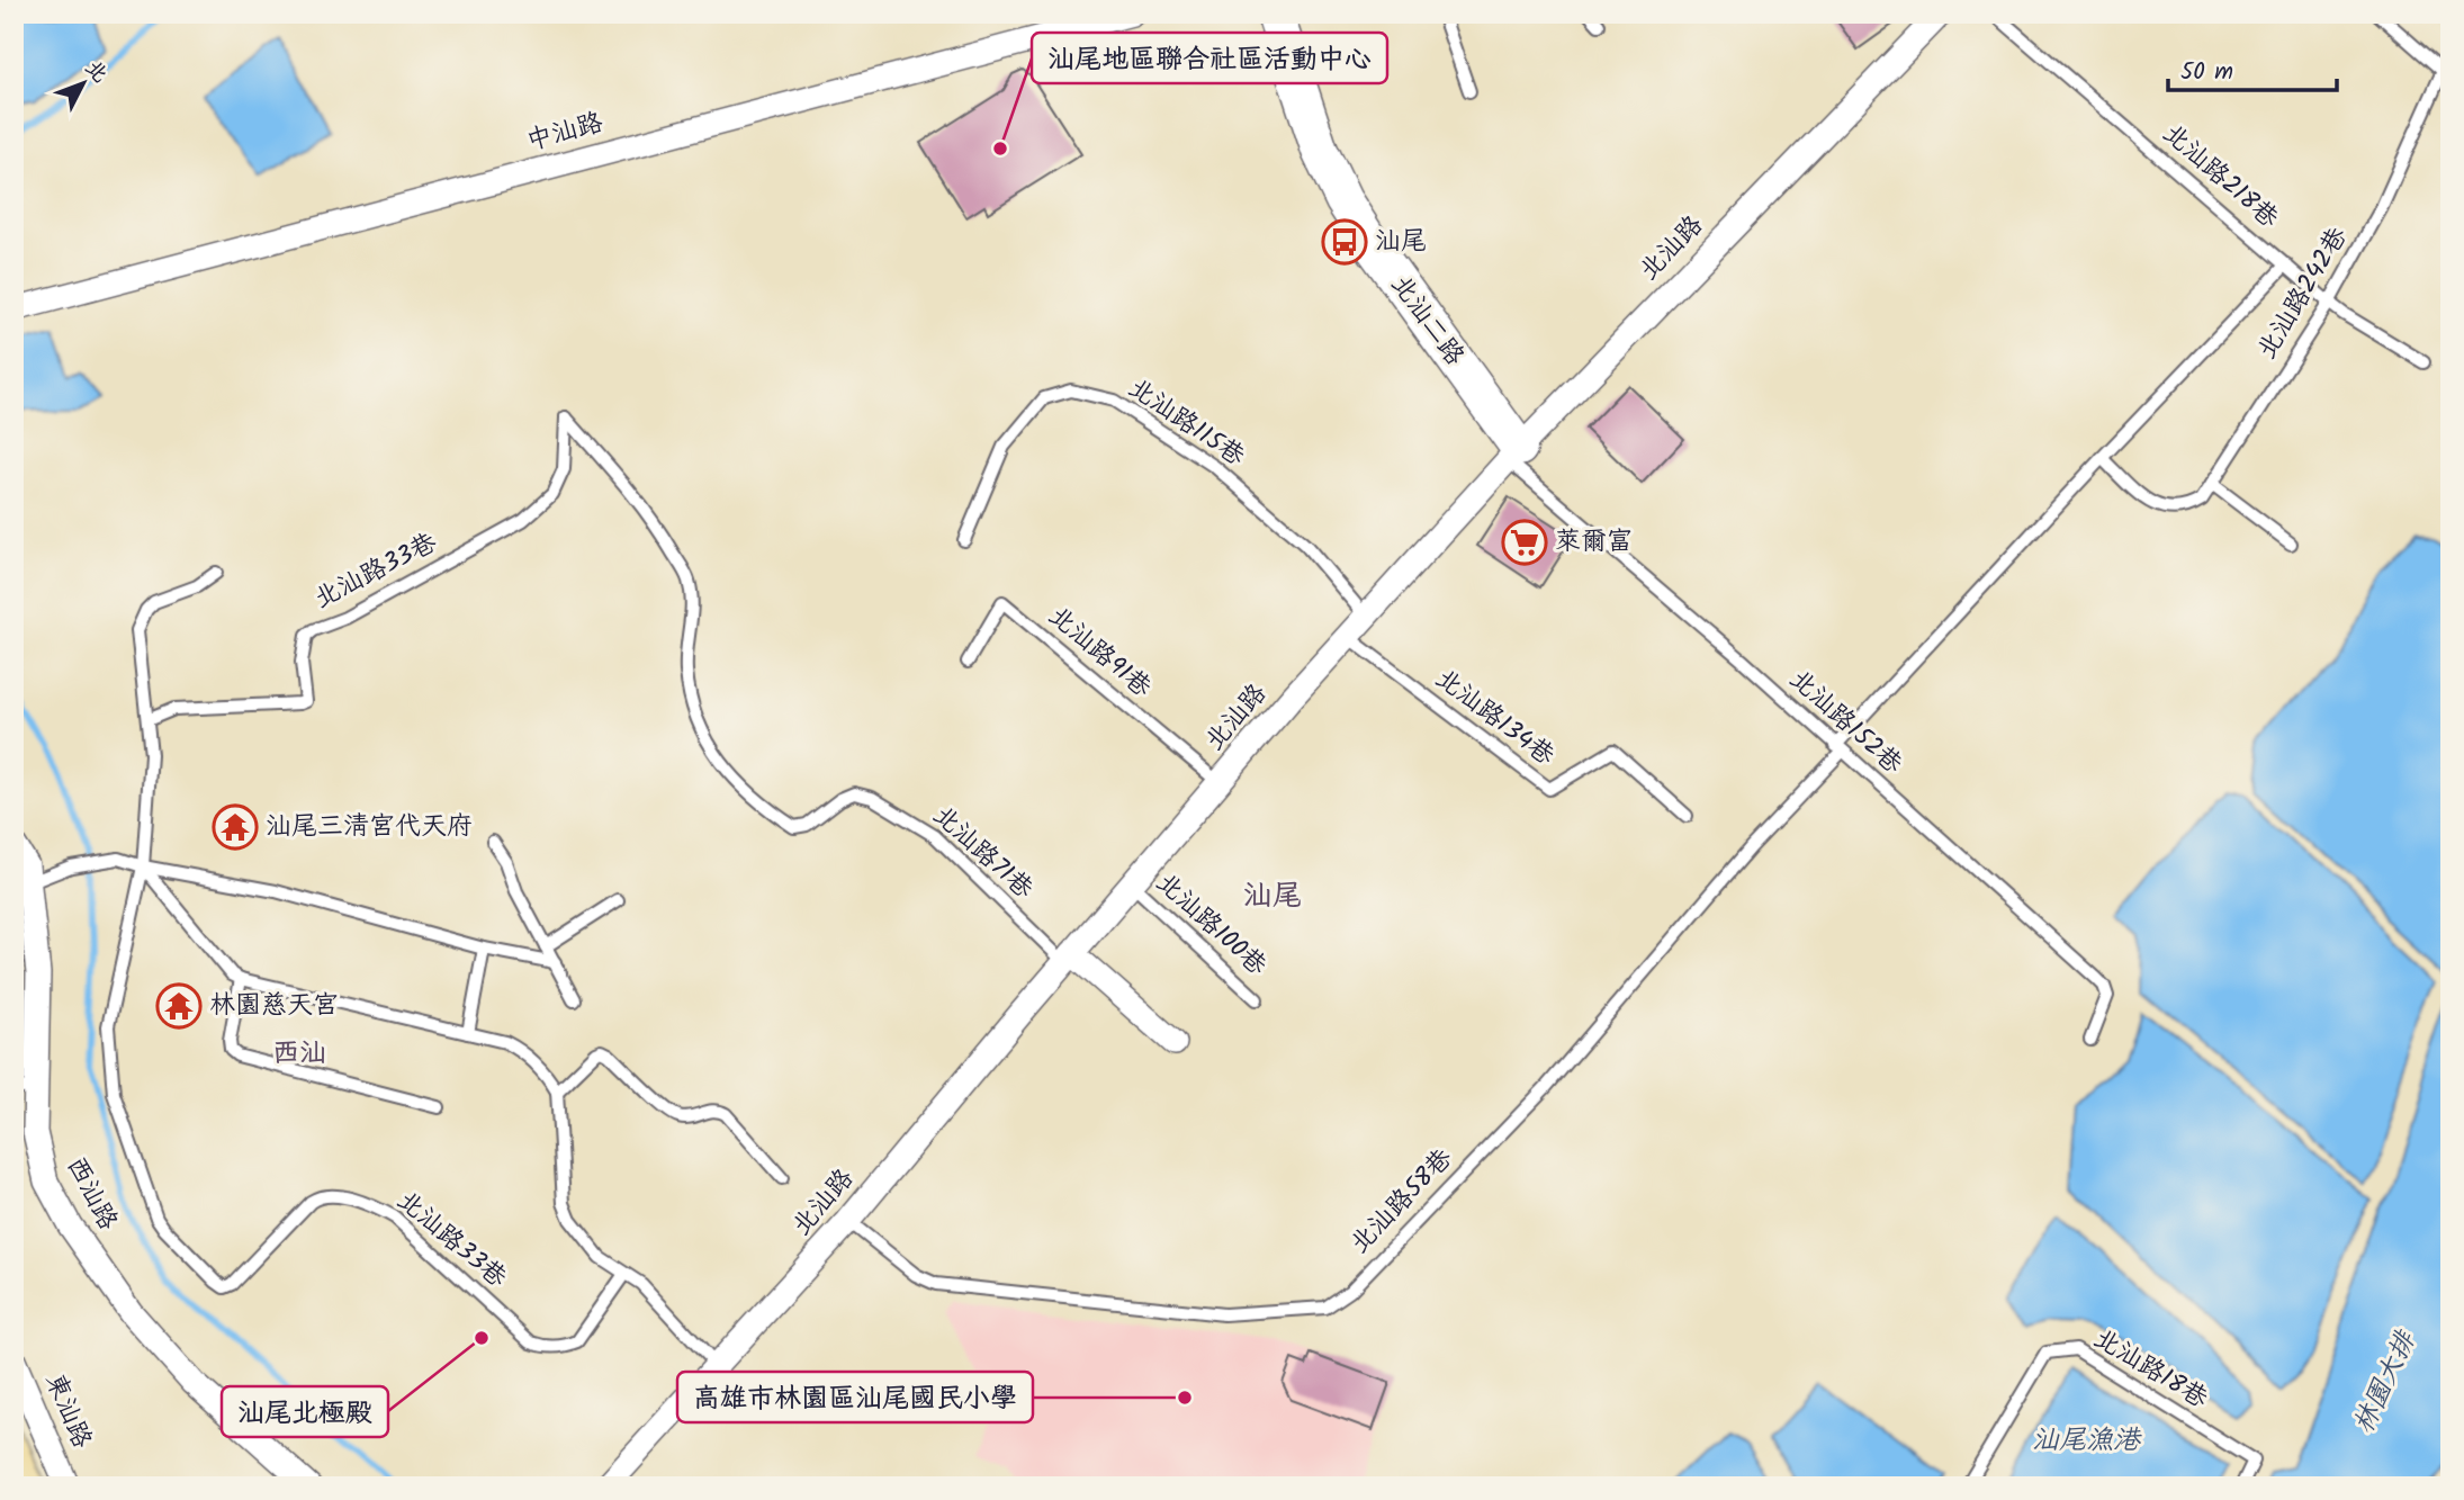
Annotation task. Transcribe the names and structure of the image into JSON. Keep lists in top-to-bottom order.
{
  "streets": {
    "street": [
      "中汕路",
      "北汕路",
      "北汕二路",
      "西汕路",
      "東汕路"
    ],
    "lane": [
      "北汕路218巷",
      "北汕路242巷",
      "北汕路115巷",
      "北汕路33巷",
      "北汕路91巷",
      "北汕路134巷",
      "北汕路152巷",
      "北汕路71巷",
      "北汕路100巷",
      "北汕路58巷",
      "北汕路18巷"
    ]
  },
  "crossings": [
    ["北汕路218巷", "北汕路242巷"],
    ["北汕路218巷", "北汕路58巷"],
    ["北汕路", "北汕二路"],
    ["北汕路", "北汕路115巷"],
    ["北汕路", "北汕路91巷"],
    ["北汕路", "北汕路134巷"],
    ["北汕路", "北汕路152巷"],
    ["北汕路", "北汕路71巷"],
    ["北汕路", "北汕路100巷"],
    ["北汕路", "北汕路58巷"],
    ["北汕路242巷", "北汕路58巷"],
    ["北汕二路", "北汕路152巷"],
    ["北汕路33巷", "北汕路71巷"],
    ["北汕路152巷", "北汕路58巷"]
  ],
  "districts": ["汕尾", "西汕"],
  "water": ["林園大排", "汕尾漁港"],
  "places": {
    "other": ["汕尾地區聯合社區活動中心", "汕尾北極殿", "高雄市林園區汕尾國民小學"],
    "bus stop": ["汕尾"],
    "supermarket": ["萊爾富"],
    "temple": ["汕尾三清宮代天府", "林園慈天宮"]
  },
  "scale_bar": "50 m",
  "north": "top right"
}
